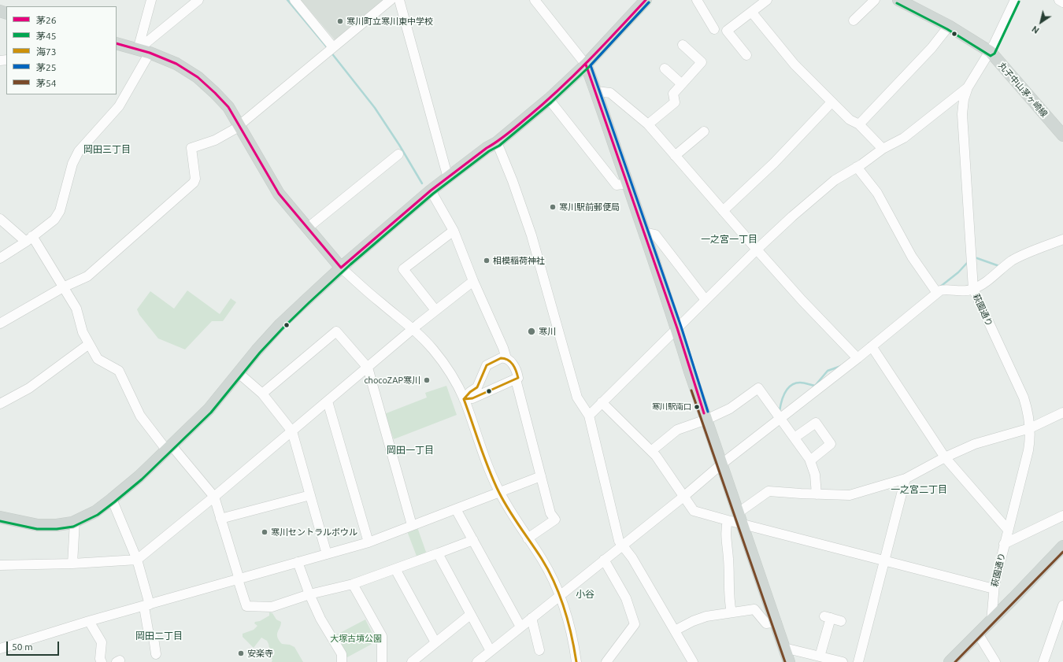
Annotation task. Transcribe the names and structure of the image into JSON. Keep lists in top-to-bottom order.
{
  "streets": {
    "main road": ["丸子中山茅ヶ崎線"],
    "street": ["萩園通り"]
  },
  "crossings": [
    ["丸子中山茅ヶ崎線", "萩園通り"]
  ],
  "districts": [
    "岡田三丁目",
    "一之宮一丁目",
    "岡田一丁目",
    "一之宮二丁目",
    "小谷",
    "岡田二丁目"
  ],
  "parks": ["大塚古墳公園"],
  "places": [
    "寒川町立寒川東中学校",
    "寒川駅前郵便局",
    "相模稲荷神社",
    "寒川",
    "chocoZAP寒川",
    "寒川駅南口",
    "寒川セントラルボウル",
    "安楽寺"
  ],
  "lines": [
    "transit line 茅26",
    "transit line 茅45",
    "transit line 茅25",
    "transit line 海73",
    "transit line 茅54"
  ],
  "legend": [
    "茅26",
    "茅45",
    "海73",
    "茅25",
    "茅54"
  ],
  "scale_bar": "50 m",
  "north": "bottom left"
}
